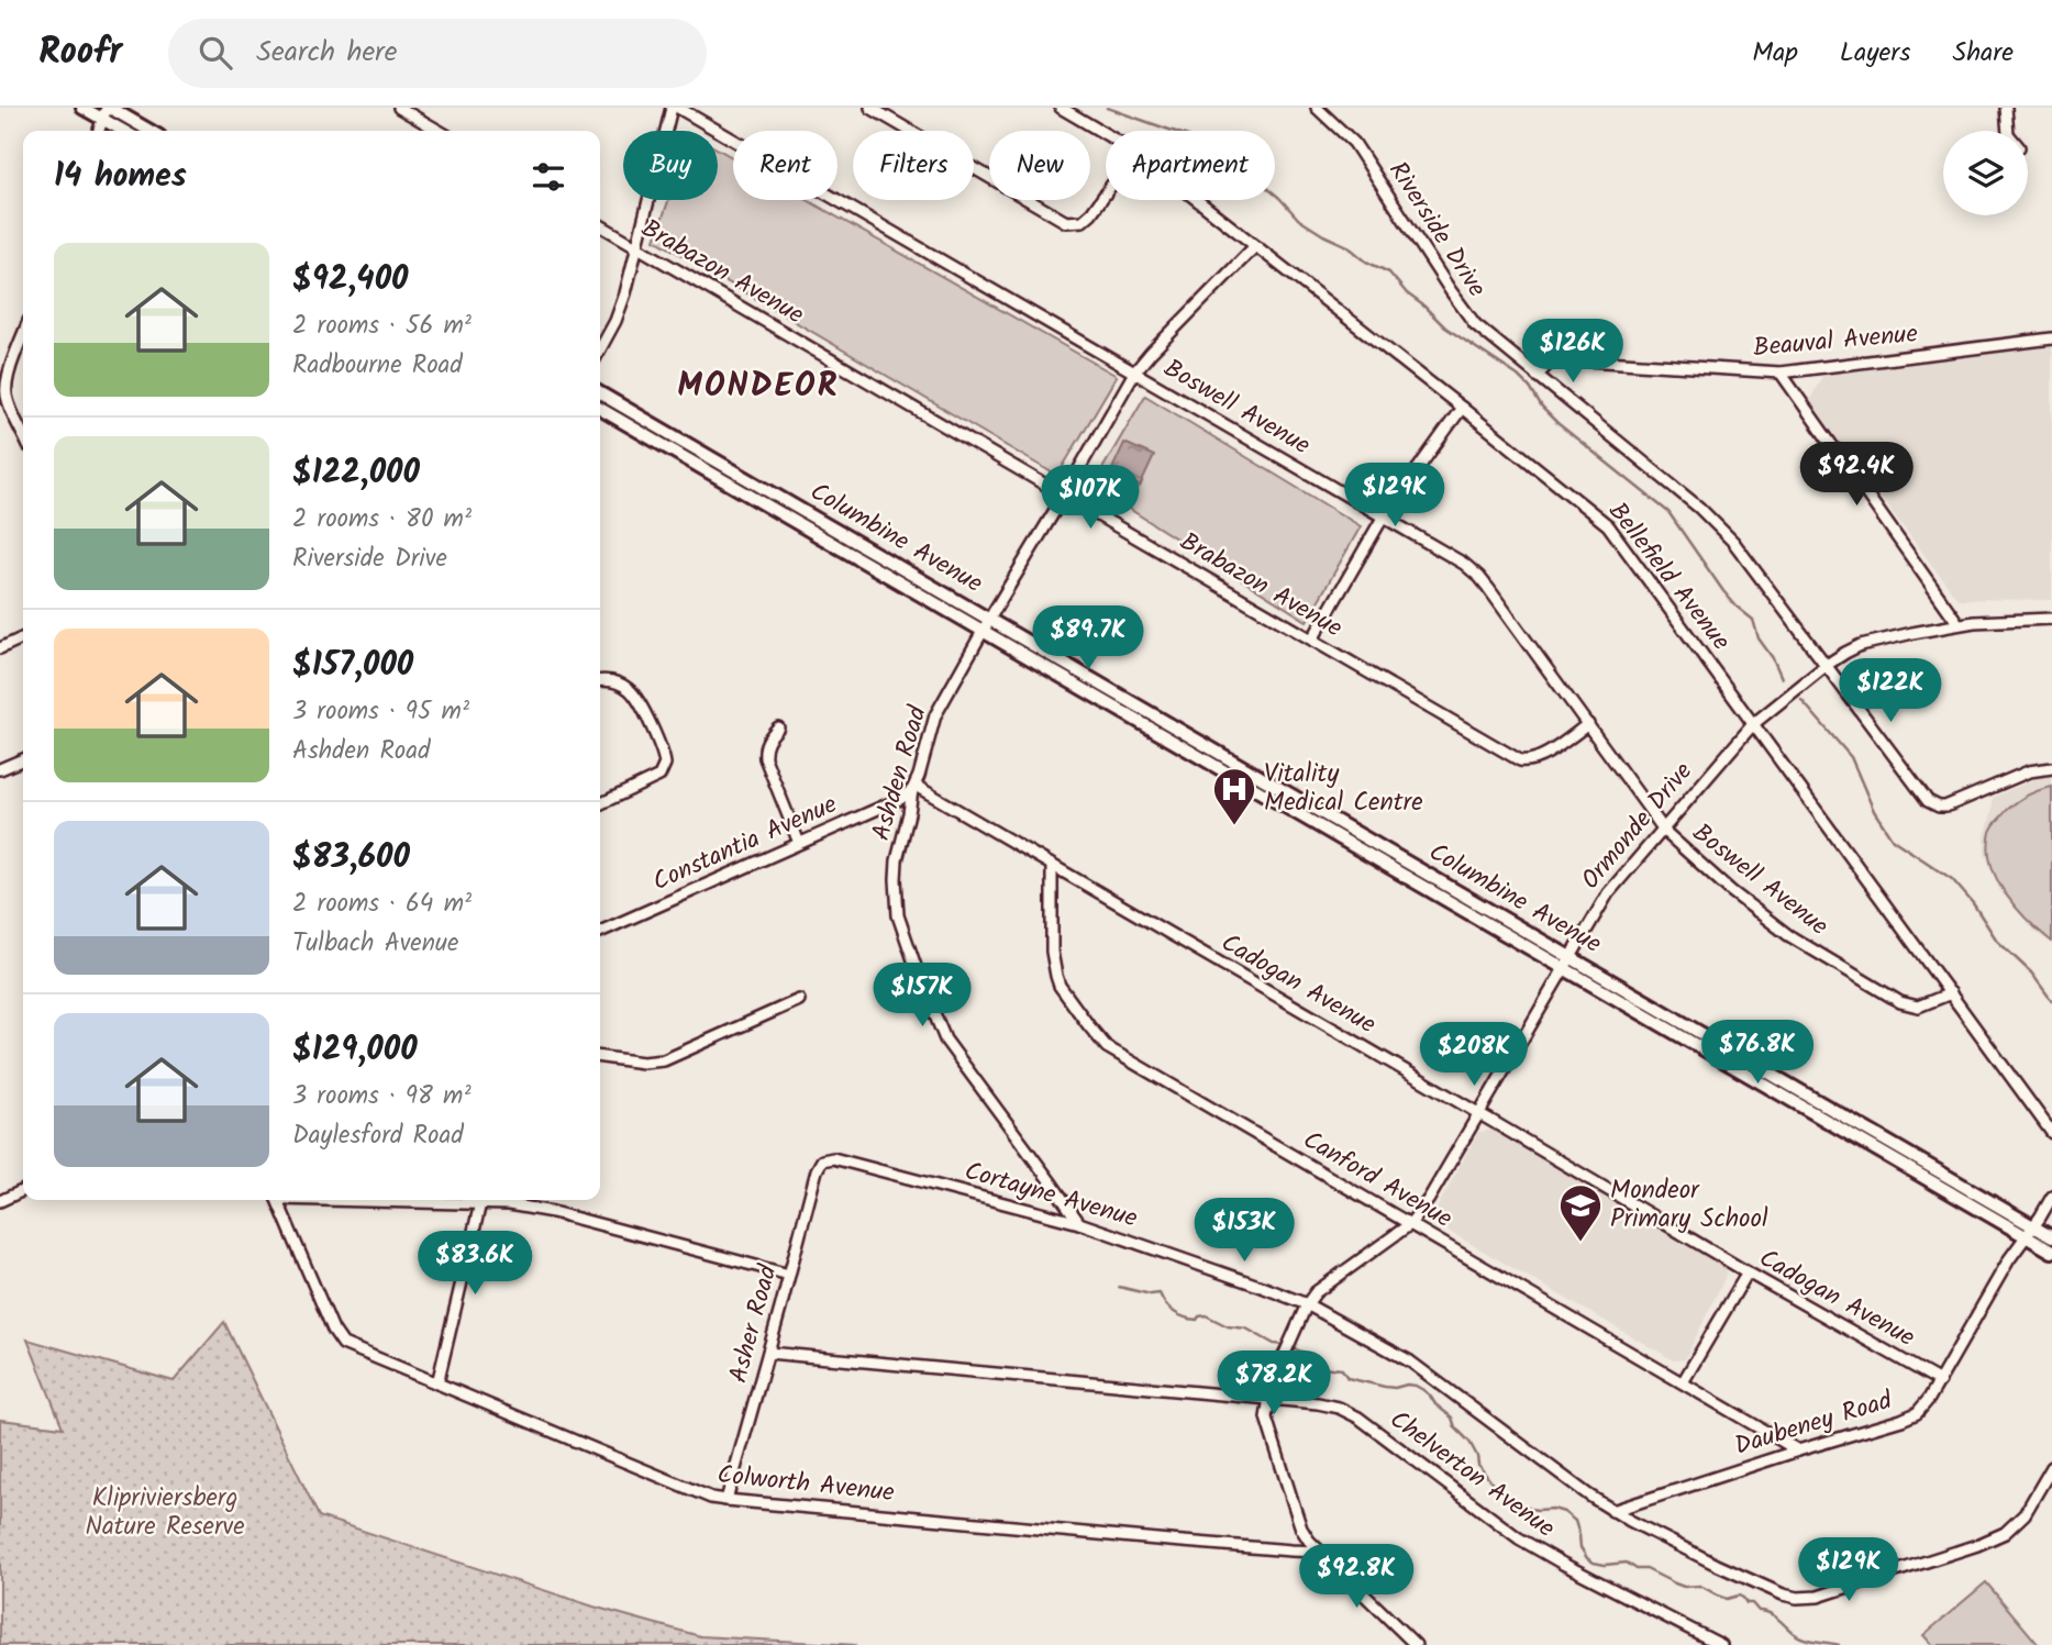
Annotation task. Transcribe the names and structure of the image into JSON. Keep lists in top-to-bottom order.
{
  "streets": {
    "main road": ["Columbine Avenue"],
    "street": [
      "Riverside Drive",
      "Brabazon Avenue",
      "Beauval Avenue",
      "Boswell Avenue",
      "Bellefield Avenue",
      "Ashden Road",
      "Ormonde Drive",
      "Constantia Avenue",
      "Cadogan Avenue",
      "Canford Avenue",
      "Cortayne Avenue",
      "Asher Road",
      "Daubeney Road",
      "Chelverton Avenue",
      "Colworth Avenue"
    ]
  },
  "crossings": [
    ["Riverside Drive", "Beauval Avenue"],
    ["Riverside Drive", "Ormonde Drive"],
    ["Brabazon Avenue", "Boswell Avenue"],
    ["Brabazon Avenue", "Ashden Road"],
    ["Boswell Avenue", "Bellefield Avenue"],
    ["Boswell Avenue", "Ashden Road"],
    ["Boswell Avenue", "Ormonde Drive"],
    ["Columbine Avenue", "Ashden Road"],
    ["Columbine Avenue", "Ormonde Drive"],
    ["Columbine Avenue", "Daubeney Road"],
    ["Bellefield Avenue", "Ashden Road"],
    ["Bellefield Avenue", "Ormonde Drive"],
    ["Ashden Road", "Constantia Avenue"],
    ["Ashden Road", "Cadogan Avenue"],
    ["Ashden Road", "Cortayne Avenue"],
    ["Ormonde Drive", "Cadogan Avenue"],
    ["Ormonde Drive", "Canford Avenue"],
    ["Ormonde Drive", "Cortayne Avenue"],
    ["Ormonde Drive", "Chelverton Avenue"],
    ["Ormonde Drive", "Colworth Avenue"],
    ["Constantia Avenue", "Cadogan Avenue"],
    ["Cadogan Avenue", "Canford Avenue"],
    ["Cadogan Avenue", "Daubeney Road"],
    ["Canford Avenue", "Daubeney Road"],
    ["Cortayne Avenue", "Asher Road"],
    ["Cortayne Avenue", "Daubeney Road"],
    ["Asher Road", "Chelverton Avenue"],
    ["Asher Road", "Colworth Avenue"]
  ],
  "districts": ["MONDEOR"],
  "parks": ["Klipriviersberg Nature Reserve"],
  "places": {
    "hospital": ["Vitality Medical Centre"],
    "school or university": ["Mondeor Primary School"]
  },
  "page": {
    "header": "Roofr",
    "search": "Search here",
    "nav": ["Map", "Layers", "Share"],
    "chip": [
      "Buy",
      "Rent",
      "Filters",
      "New",
      "Apartment"
    ],
    "heading": "14 homes",
    "list": [
      {
        "name": "$92,400",
        "note": "2 rooms · 56 m² · Radbourne Road"
      },
      {
        "name": "$122,000",
        "note": "2 rooms · 80 m² · Riverside Drive"
      },
      {
        "name": "$157,000",
        "note": "3 rooms · 95 m² · Ashden Road"
      },
      {
        "name": "$83,600",
        "note": "2 rooms · 64 m² · Tulbach Avenue"
      },
      {
        "name": "$129,000",
        "note": "3 rooms · 98 m² · Daylesford Road"
      }
    ],
    "price": [
      "$126K",
      "$92.4K",
      "$129K",
      "$107K",
      "$89.7K",
      "$122K",
      "$157K",
      "$76.8K",
      "$208K",
      "$153K",
      "$83.6K",
      "$78.2K",
      "$129K",
      "$92.8K"
    ]
  }
}
